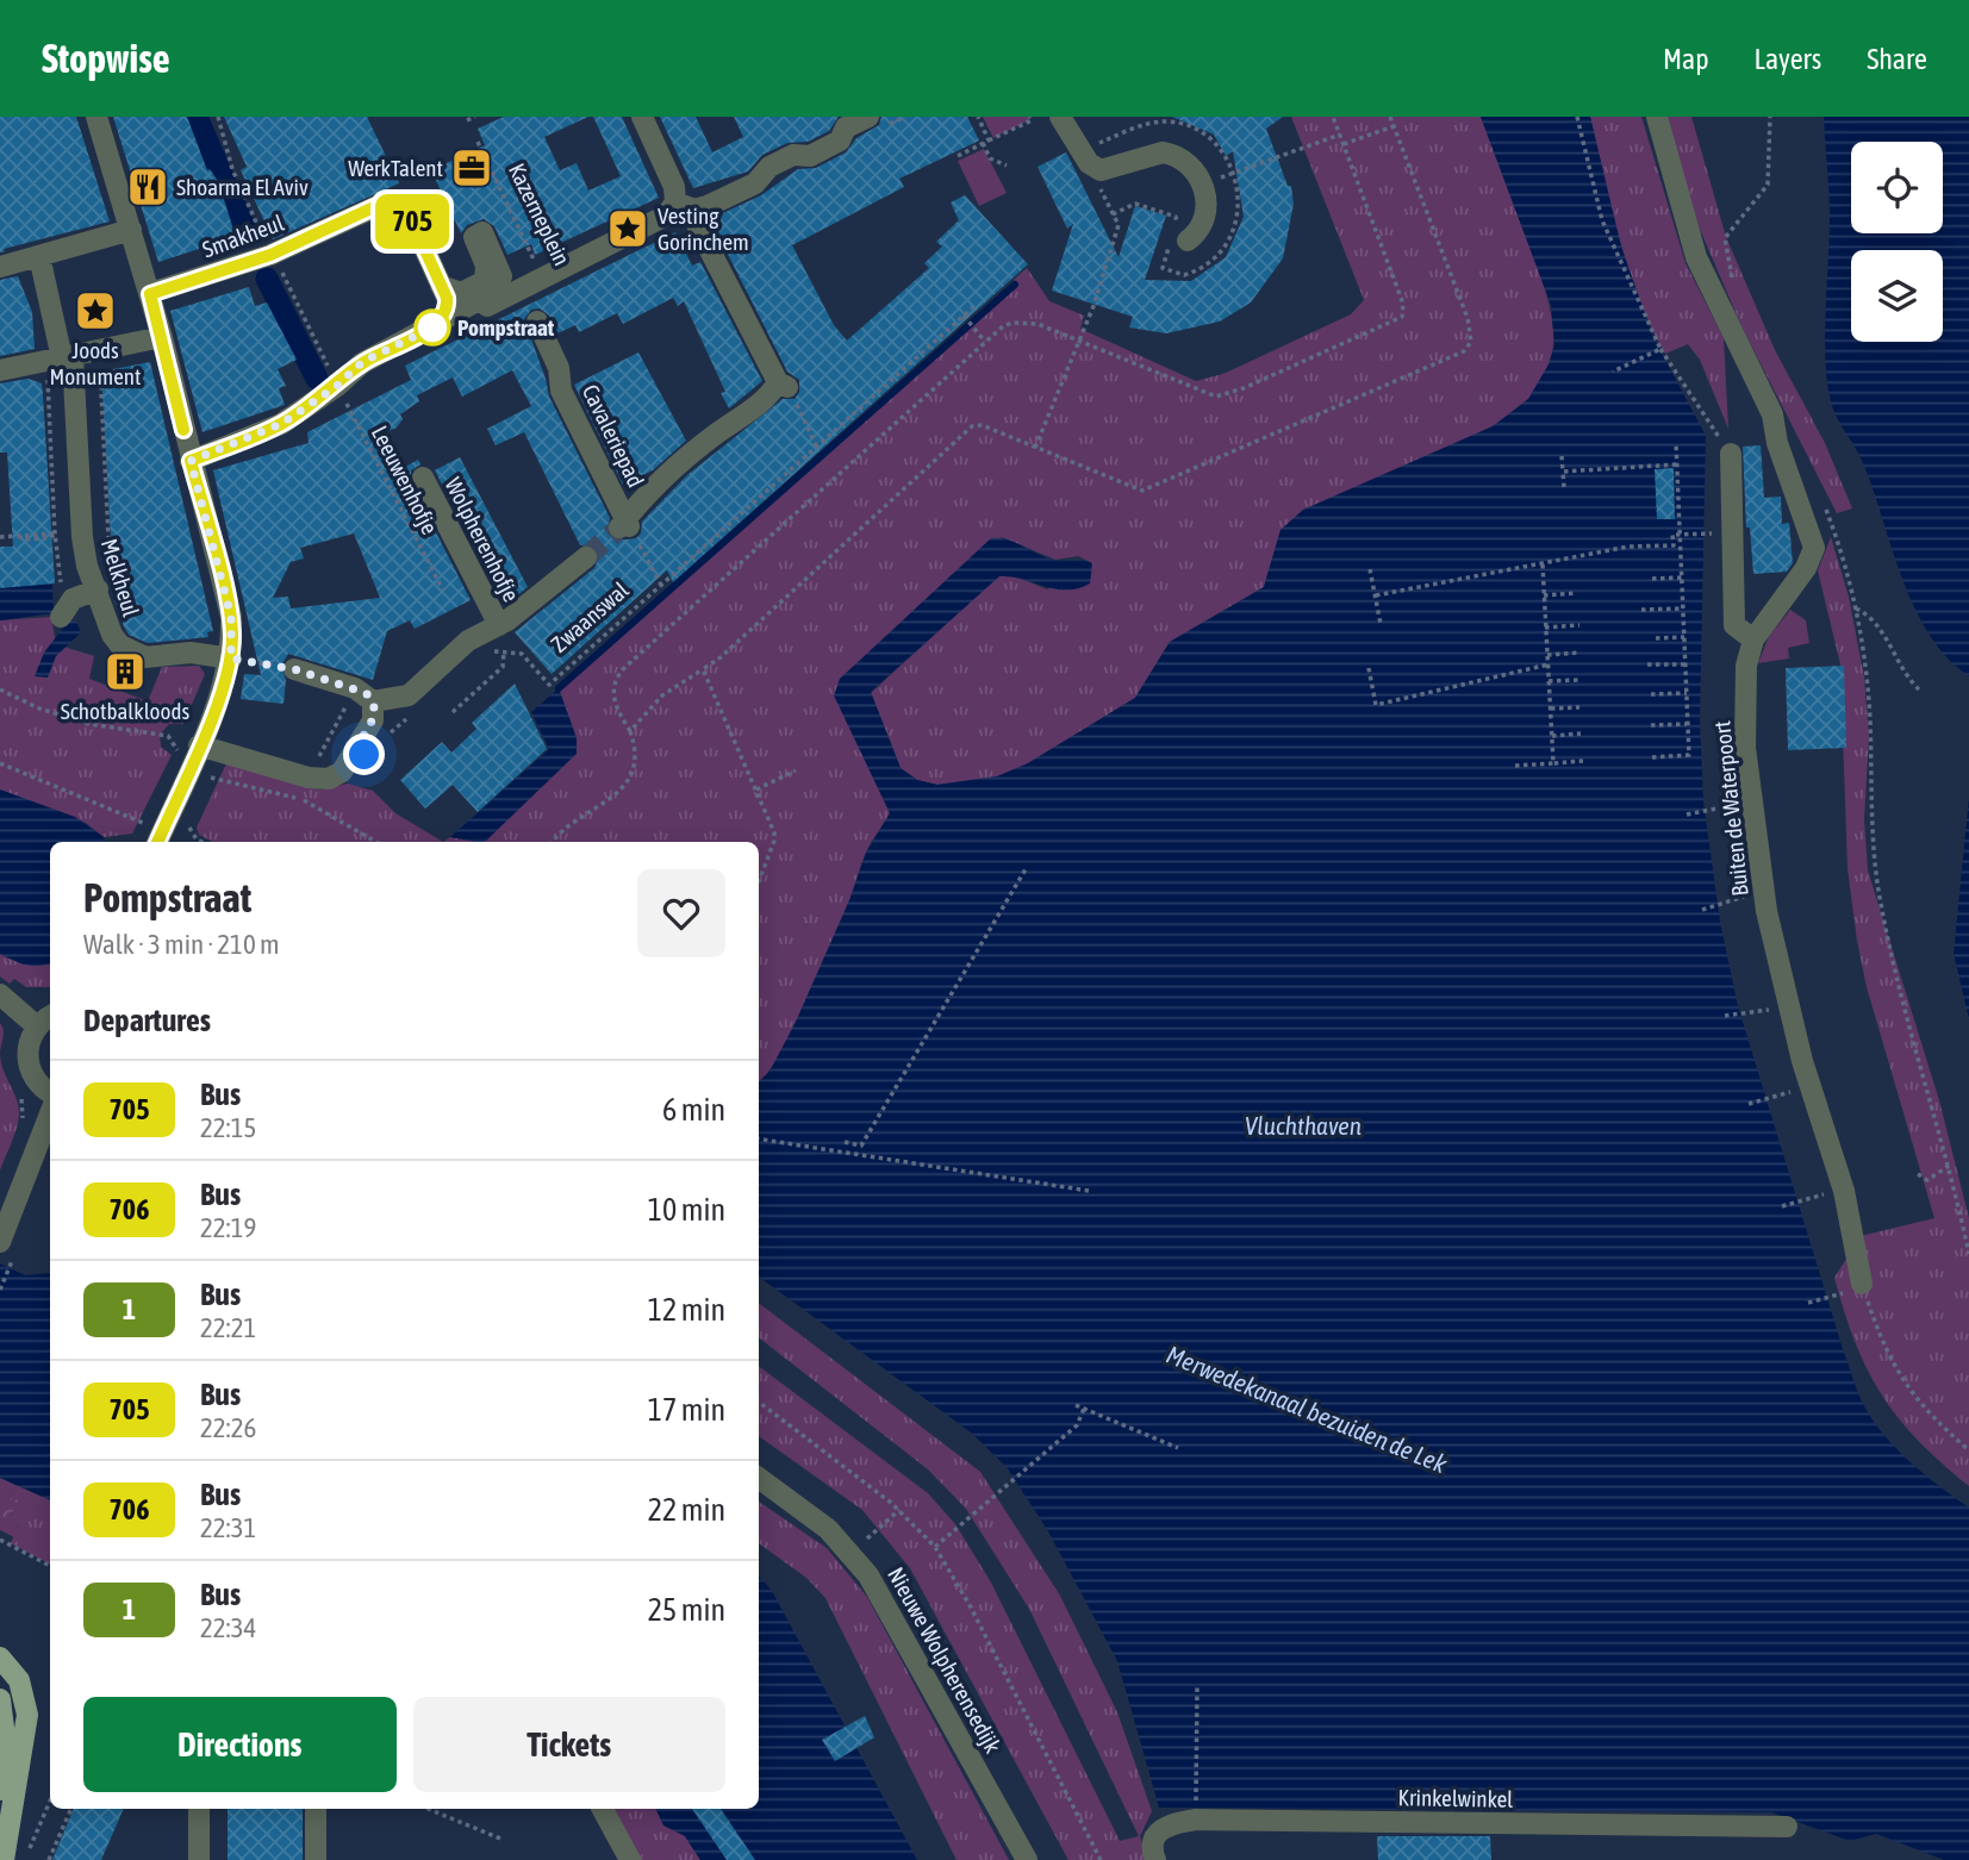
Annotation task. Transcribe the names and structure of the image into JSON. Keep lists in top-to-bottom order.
{
  "streets": {
    "street": [
      "Smakheul",
      "Cavaleriepad",
      "Wolpherenhofje",
      "Melkheul",
      "Buiten de Waterpoort",
      "Nieuwe Wolpherensedijk",
      "Krinkelwinkel"
    ],
    "path": ["Kazerneplein", "Leeuwenhofje", "Zwaanswal"]
  },
  "crossings": [
    ["Smakheul", "Leeuwenhofje"],
    ["Cavaleriepad", "Zwaanswal"]
  ],
  "water": ["Vluchthaven", "Merwedekanaal bezuiden de Lek"],
  "places": {
    "office": ["WerkTalent"],
    "restaurant": ["Shoarma El Aviv"],
    "place": ["Vesting Gorinchem", "Joods Monument"],
    "other": ["Pompstraat"],
    "building": ["Schotbalkloods"]
  },
  "lines": ["bus line 705"],
  "page": {
    "header": "Stopwise",
    "nav": ["Map", "Layers", "Share"],
    "on_map": "705",
    "heading": [
      ["Pompstraat", "Walk · 3 min · 210 m"],
      "Departures"
    ],
    "list": [
      {
        "mark": "705",
        "name": "Bus",
        "note": "22:15",
        "value": "6 min"
      },
      {
        "mark": "706",
        "name": "Bus",
        "note": "22:19",
        "value": "10 min"
      },
      {
        "mark": "1",
        "name": "Bus",
        "note": "22:21",
        "value": "12 min"
      },
      {
        "mark": "705",
        "name": "Bus",
        "note": "22:26",
        "value": "17 min"
      },
      {
        "mark": "706",
        "name": "Bus",
        "note": "22:31",
        "value": "22 min"
      },
      {
        "mark": "1",
        "name": "Bus",
        "note": "22:34",
        "value": "25 min"
      }
    ],
    "buttons": ["Directions", "Tickets"]
  }
}
